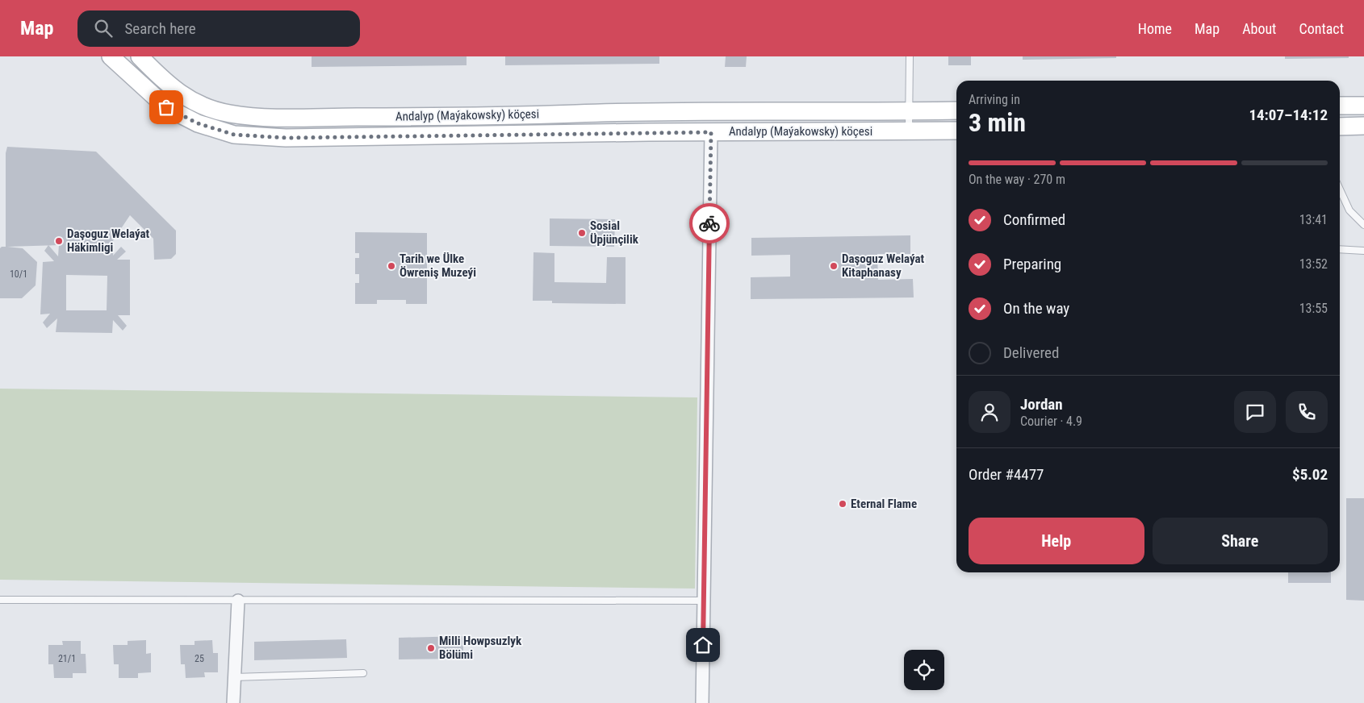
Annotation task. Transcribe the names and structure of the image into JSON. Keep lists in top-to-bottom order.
{
  "streets": {
    "main road": ["Andalyp (Maýakowsky) köçesi"]
  },
  "places": [
    "Sosial Üpjünçilik",
    "Daşoguz Welaýat Häkimligi",
    "Tarih we Ülke Öwreniş Muzeýi",
    "Daşoguz Welaýat Kitaphanasy",
    "Eternal Flame",
    "Milli Howpsuzlyk Bölümi"
  ],
  "house_numbers": ["10/1", "21/1", "25"],
  "page": {
    "header": "Map",
    "search": "Search here",
    "nav": [
      "Home",
      "Map",
      "About",
      "Contact"
    ],
    "heading": ["3 min", "Arriving in", "14:07–14:12"],
    "panel": [
      "Jordan",
      "Courier · 4.9",
      "Order #4477",
      "$5.02"
    ],
    "bar": "On the way · 270 m",
    "list": [
      ["Confirmed", "13:41"],
      ["Preparing", "13:52"],
      ["On the way", "13:55"],
      "Delivered"
    ],
    "buttons": ["Help", "Share"]
  }
}
